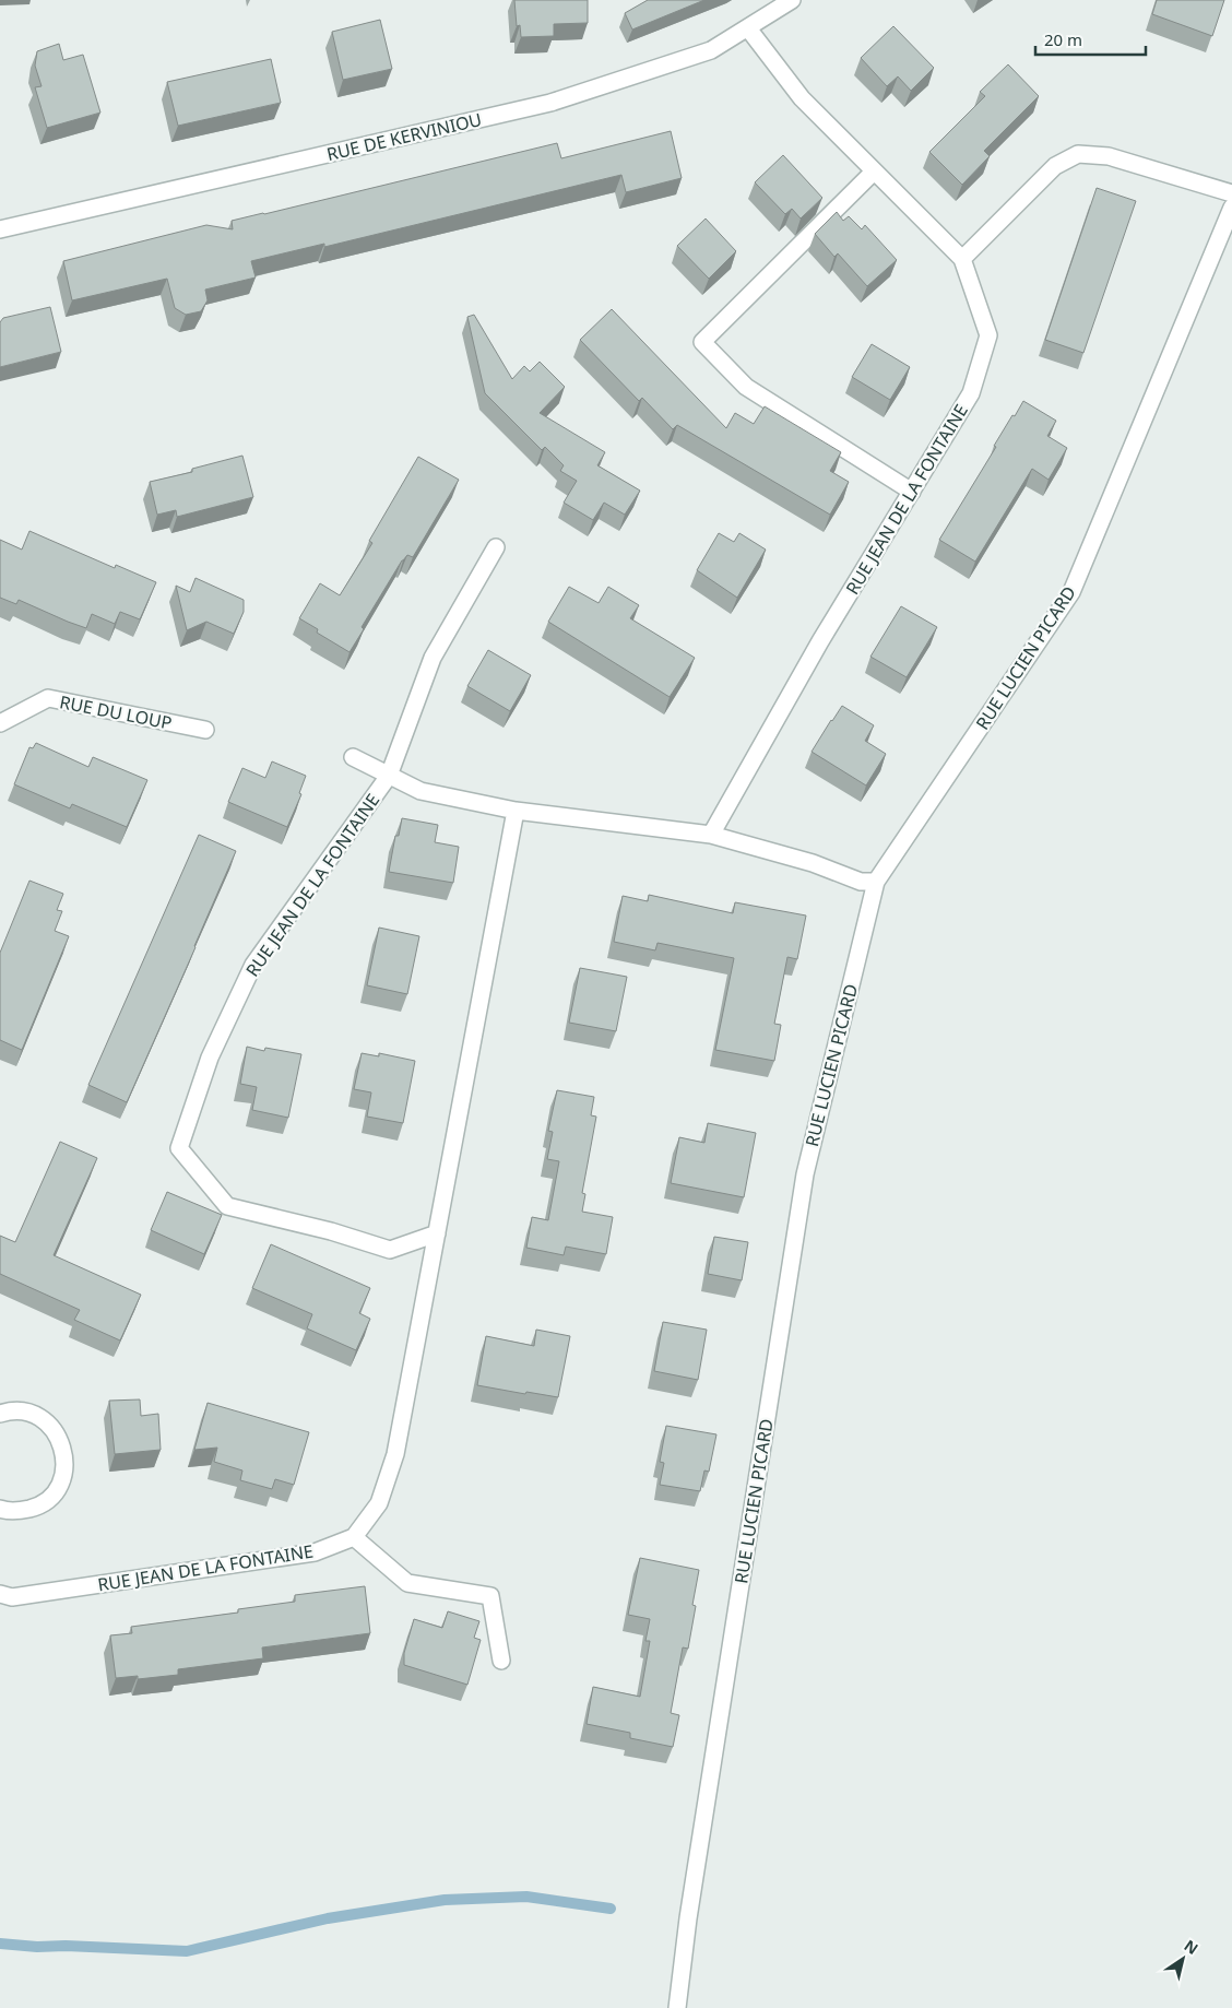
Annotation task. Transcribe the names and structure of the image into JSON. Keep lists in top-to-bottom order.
{
  "streets": {
    "street": [
      "RUE DE KERVINIOU",
      "RUE JEAN DE LA FONTAINE",
      "RUE LUCIEN PICARD",
      "RUE DU LOUP"
    ]
  },
  "crossings": [
    ["RUE DE KERVINIOU", "RUE JEAN DE LA FONTAINE"],
    ["RUE JEAN DE LA FONTAINE", "RUE LUCIEN PICARD"]
  ],
  "scale_bar": "20 m",
  "north": "top right"
}
